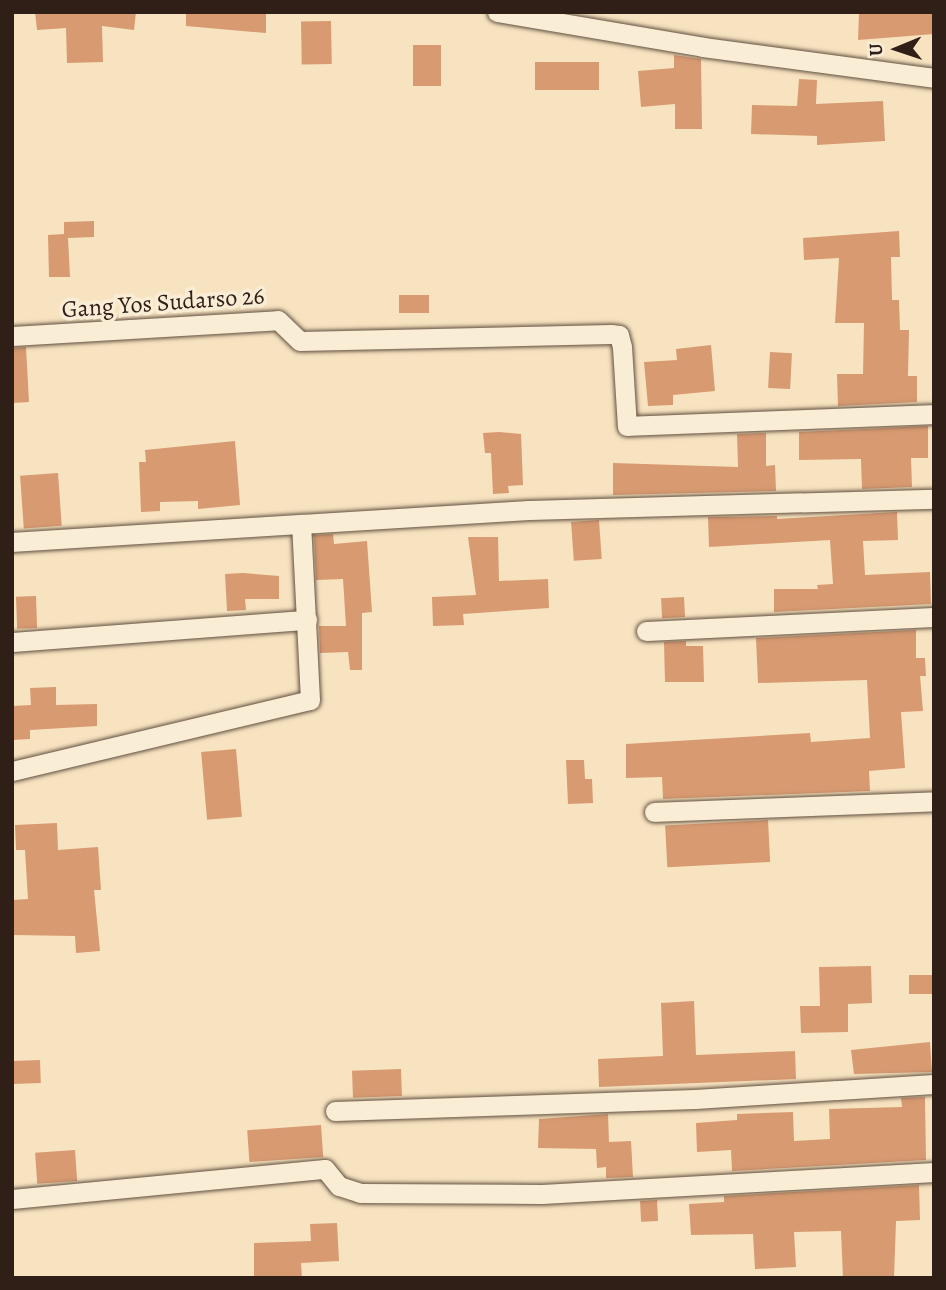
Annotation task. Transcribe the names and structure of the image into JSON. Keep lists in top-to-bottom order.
{
  "streets": {
    "street": ["Gang Yos Sudarso 26"]
  },
  "north": "left"
}
